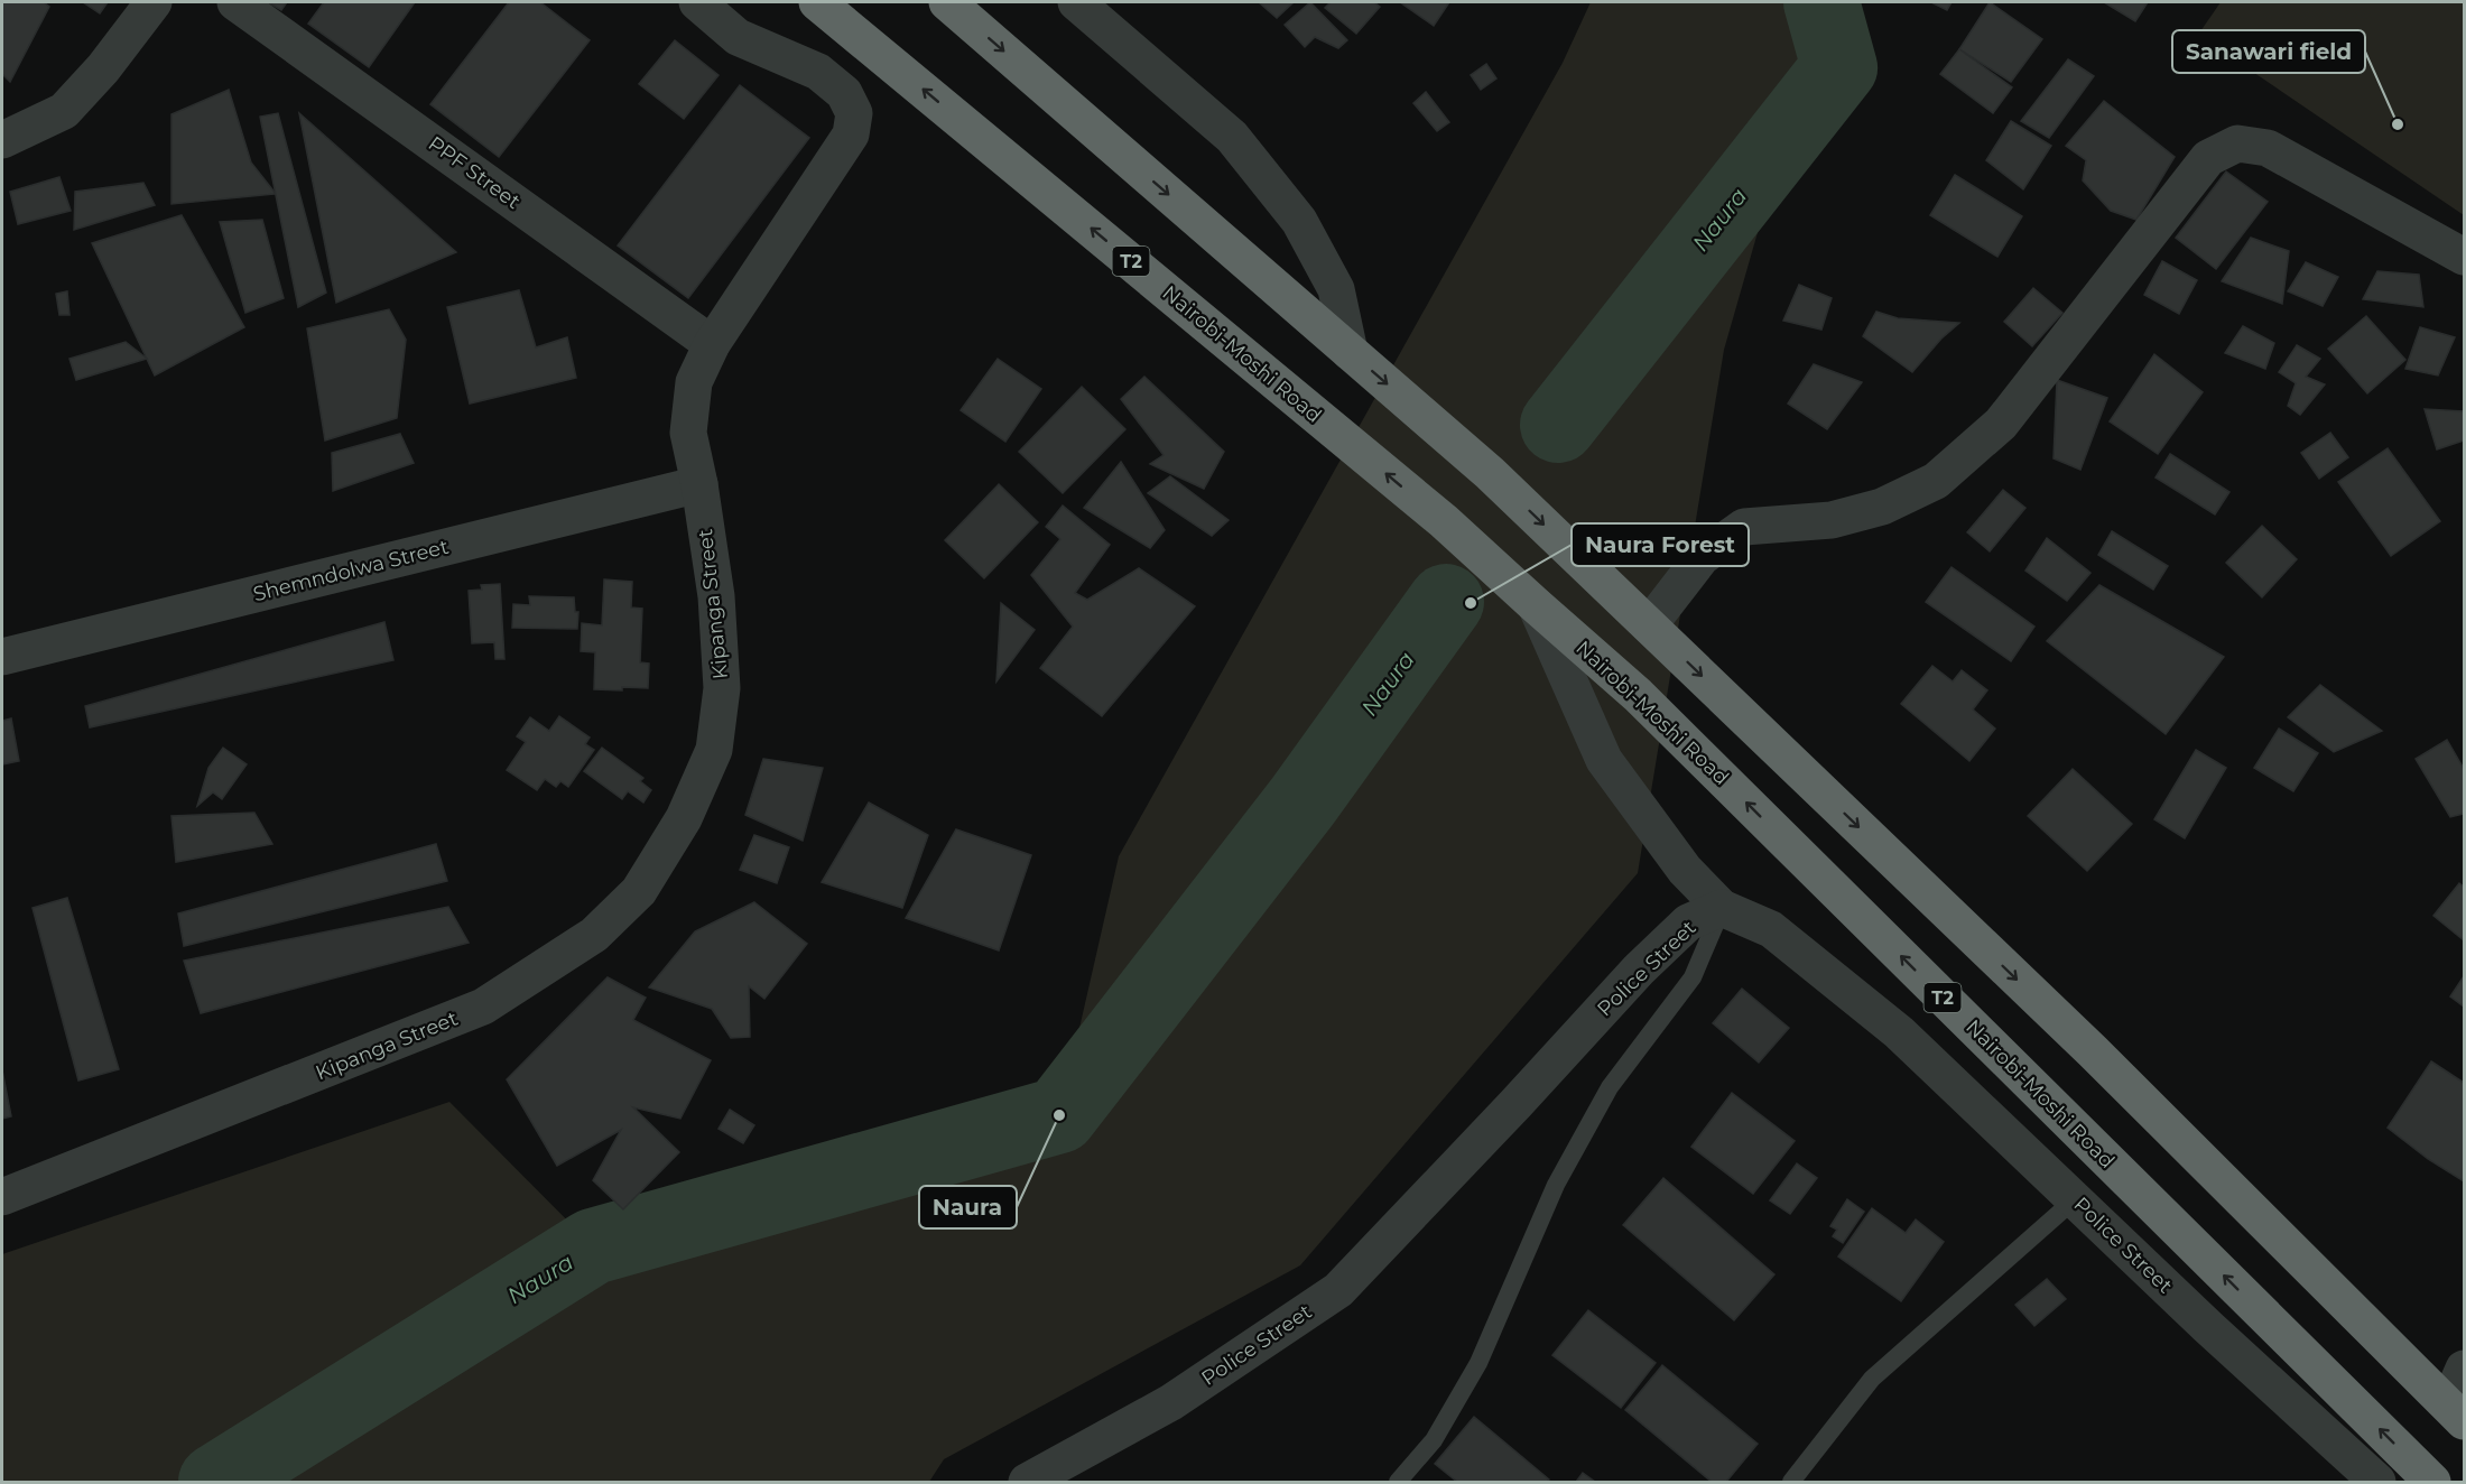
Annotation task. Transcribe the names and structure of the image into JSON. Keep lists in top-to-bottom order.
{
  "streets": {
    "highway": ["T2", "Nairobi-Moshi Road"],
    "street": [
      "PPF Street",
      "Shemndolwa Street",
      "Kipanga Street",
      "Police Street"
    ]
  },
  "crossings": [
    ["PPF Street", "Kipanga Street"],
    ["Shemndolwa Street", "Kipanga Street"]
  ],
  "water": ["Naura"],
  "places": ["Sanawari field", "Naura Forest", "Naura"]
}
